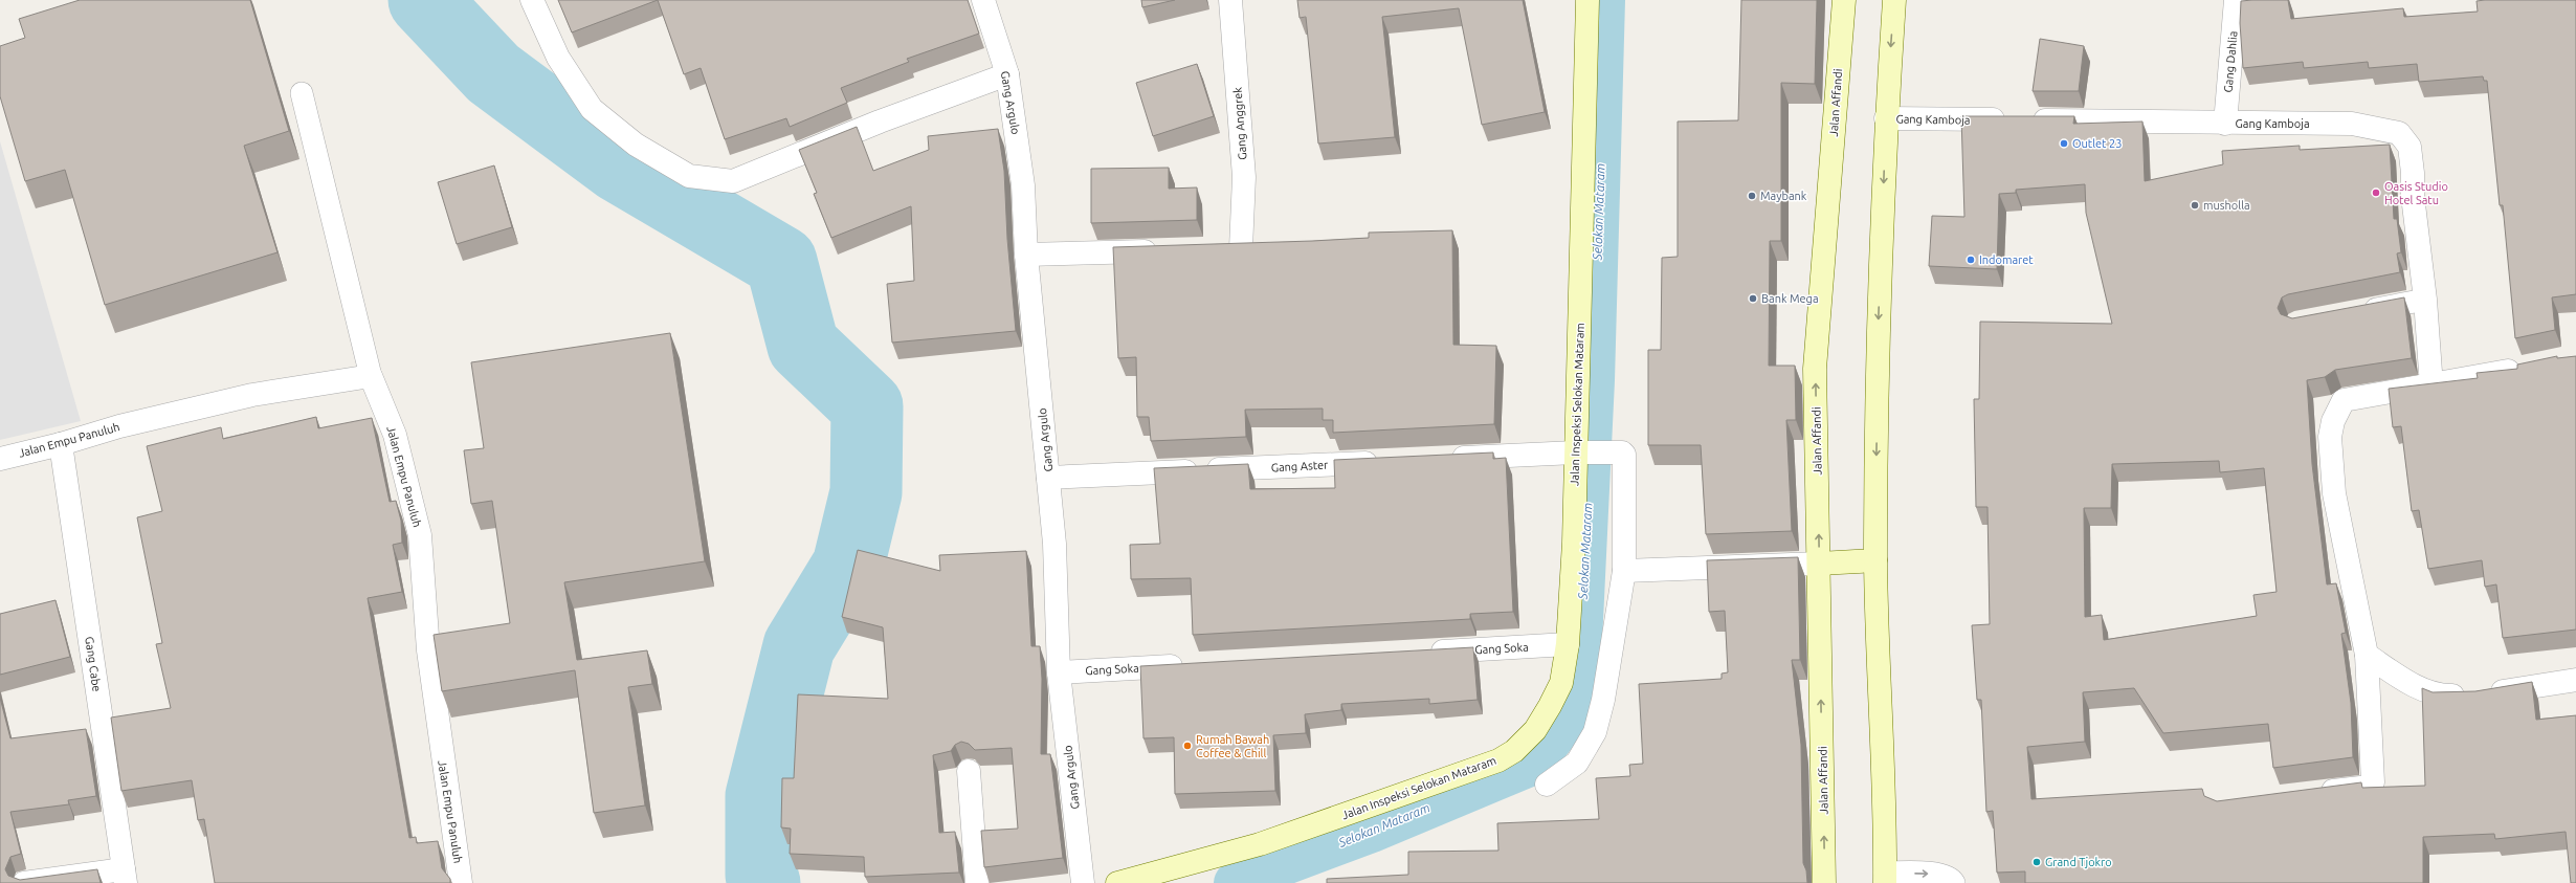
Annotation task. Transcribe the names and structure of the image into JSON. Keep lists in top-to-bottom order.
{
  "streets": {
    "main road": ["Jalan Affandi", "Jalan Inspeksi Selokan Mataram"],
    "street": [
      "Gang Dahlia",
      "Gang Argulo",
      "Gang Kamboja",
      "Gang Anggrek",
      "Jalan Empu Panuluh",
      "Gang Aster",
      "Gang Soka",
      "Gang Cabe"
    ]
  },
  "crossings": [
    ["Gang Dahlia", "Gang Kamboja"],
    ["Gang Argulo", "Gang Aster"],
    ["Gang Argulo", "Gang Soka"],
    ["Jalan Inspeksi Selokan Mataram", "Gang Soka"],
    ["Jalan Empu Panuluh", "Gang Cabe"]
  ],
  "water": ["Selokan Mataram"],
  "places": [
    "Outlet 23",
    "Oasis Studio Hotel Satu",
    "Maybank",
    "musholla",
    "Indomaret",
    "Bank Mega",
    "Rumah Bawah Coffee & Chill",
    "Grand Tjokro"
  ]
}
